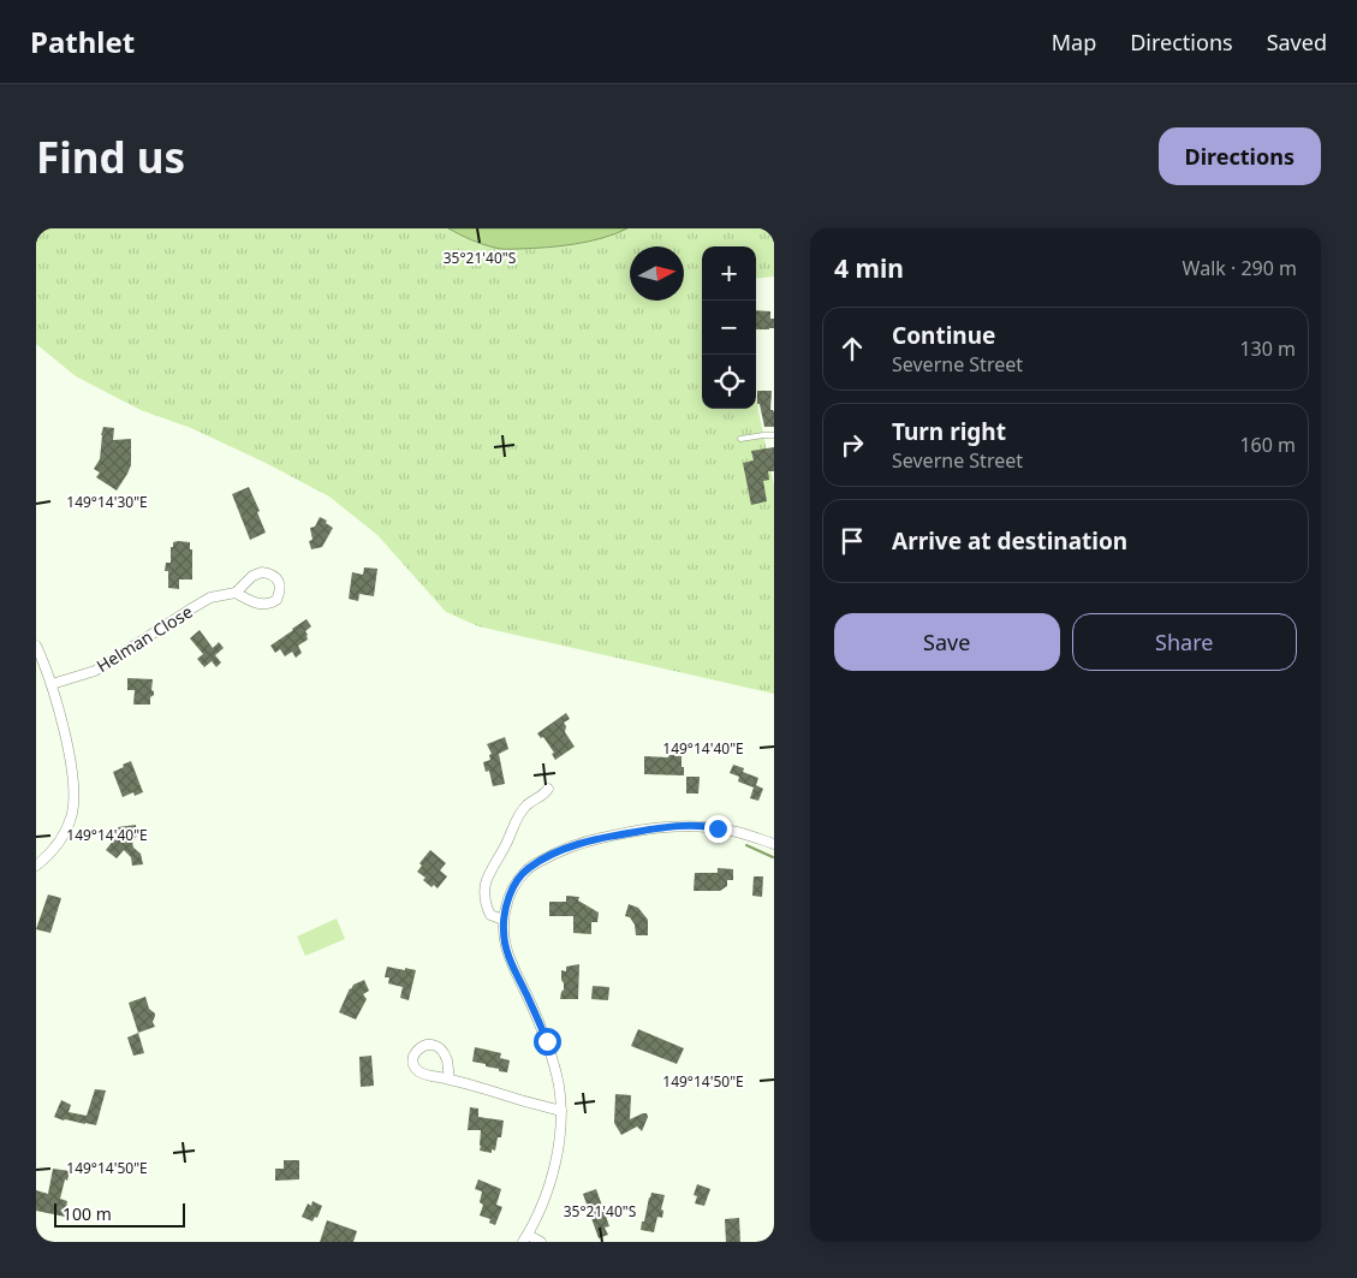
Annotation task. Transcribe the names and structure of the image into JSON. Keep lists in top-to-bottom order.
{
  "streets": {
    "street": ["Helman Close"]
  },
  "scale_bar": "100 m",
  "north": "right",
  "page": {
    "header": "Pathlet",
    "nav": ["Map", "Directions", "Saved"],
    "buttons": [
      "Directions",
      ["Save", "Share"]
    ],
    "title": "Find us",
    "heading": ["4 min", "Walk · 290 m"],
    "map_buttons": ["+", "−"],
    "list": [
      ["Continue", "Severne Street", "130 m"],
      ["Turn right", "Severne Street", "160 m"],
      "Arrive at destination"
    ],
    "scale": "100 m"
  },
  "coordinates": [
    "35°21'40\"S",
    "149°14'30\"E",
    "149°14'40\"E",
    "149°14'50\"E"
  ]
}
